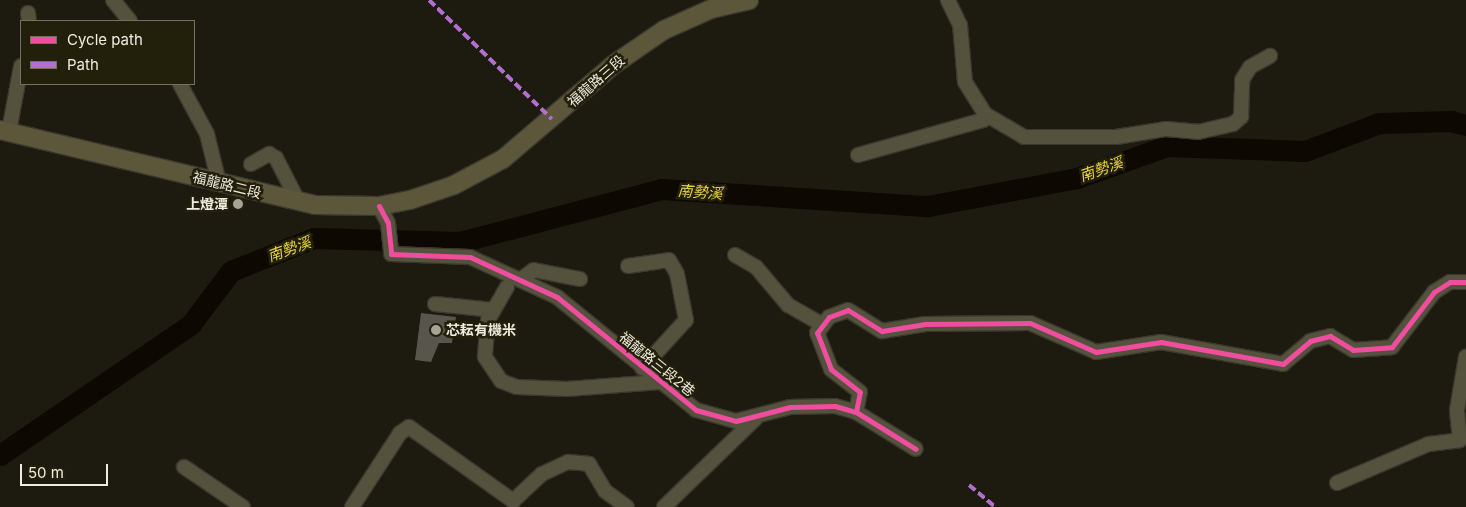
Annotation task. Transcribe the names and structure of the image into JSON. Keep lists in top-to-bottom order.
{
  "streets": {
    "main road": ["福龍路三段", "福龍路二段"],
    "street": ["福龍路三段2巷"]
  },
  "crossings": [
    ["福龍路三段", "福龍路二段"],
    ["福龍路二段", "福龍路三段2巷"]
  ],
  "water": ["南勢溪"],
  "places": ["上燈潭", "芯耘有機米"],
  "legend": ["Cycle path", "Path"],
  "scale_bar": "50 m"
}
